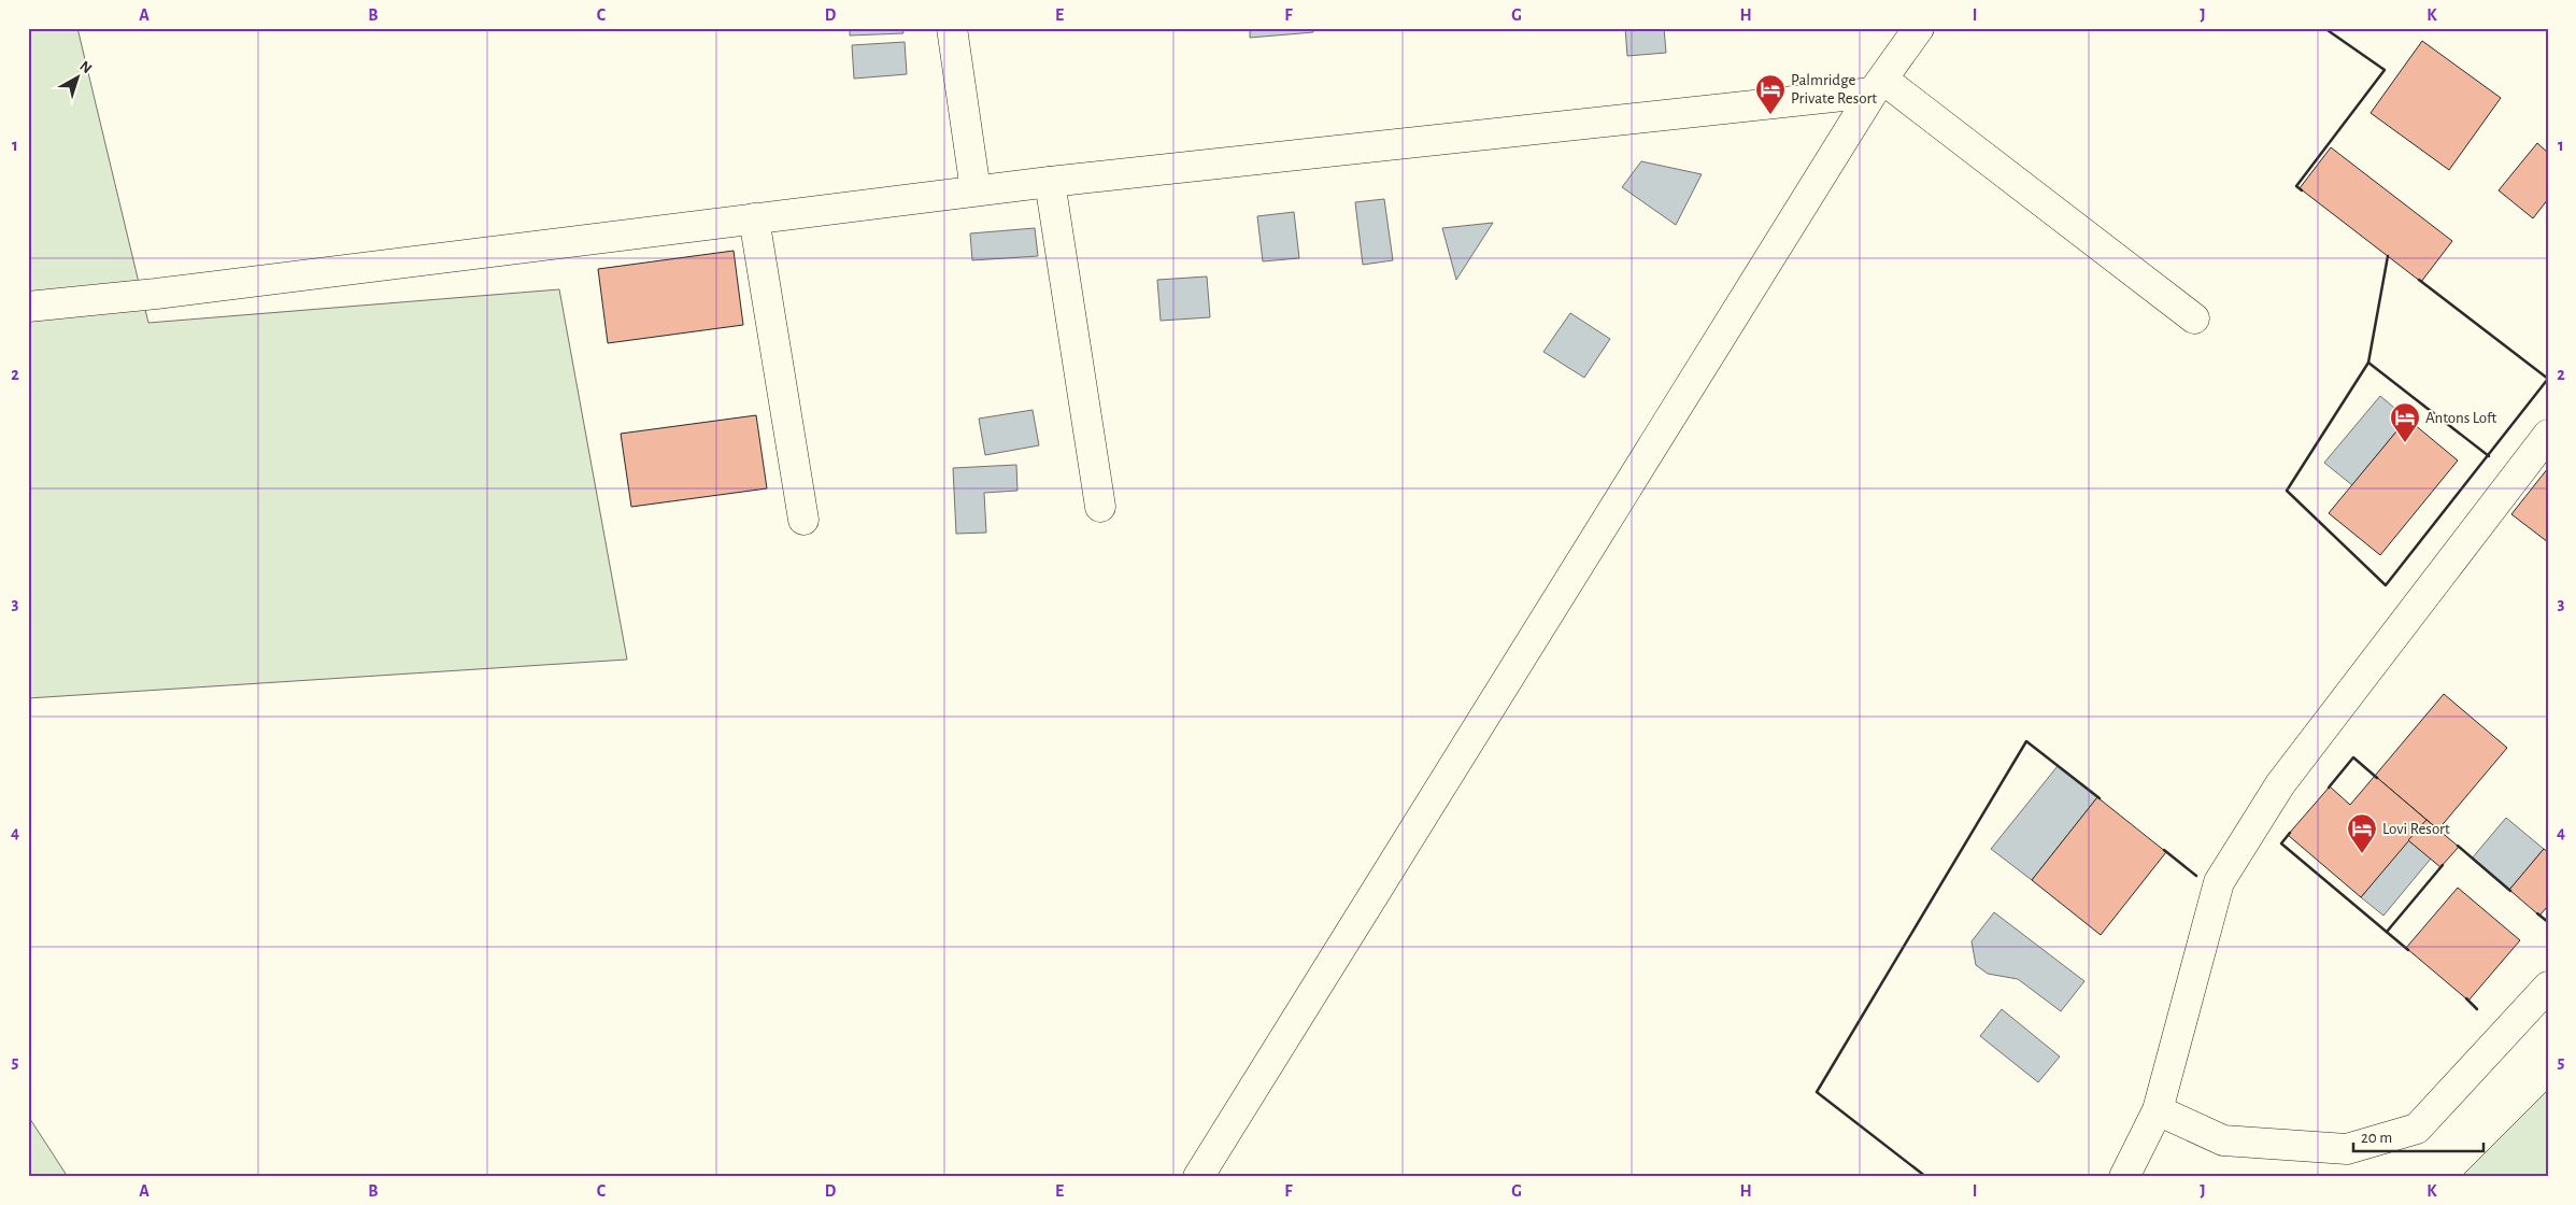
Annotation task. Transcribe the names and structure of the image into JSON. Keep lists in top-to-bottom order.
{
  "places": {
    "hotel": ["Palmridge Private Resort", "Antons Loft", "Lovi Resort"]
  },
  "scale_bar": "20 m",
  "north": "top right",
  "grid": {
    "columns": [
      "A",
      "B",
      "C",
      "D",
      "E",
      "F",
      "G",
      "H",
      "I",
      "J",
      "K"
    ],
    "rows": [
      "1",
      "2",
      "3",
      "4",
      "5"
    ]
  }
}
